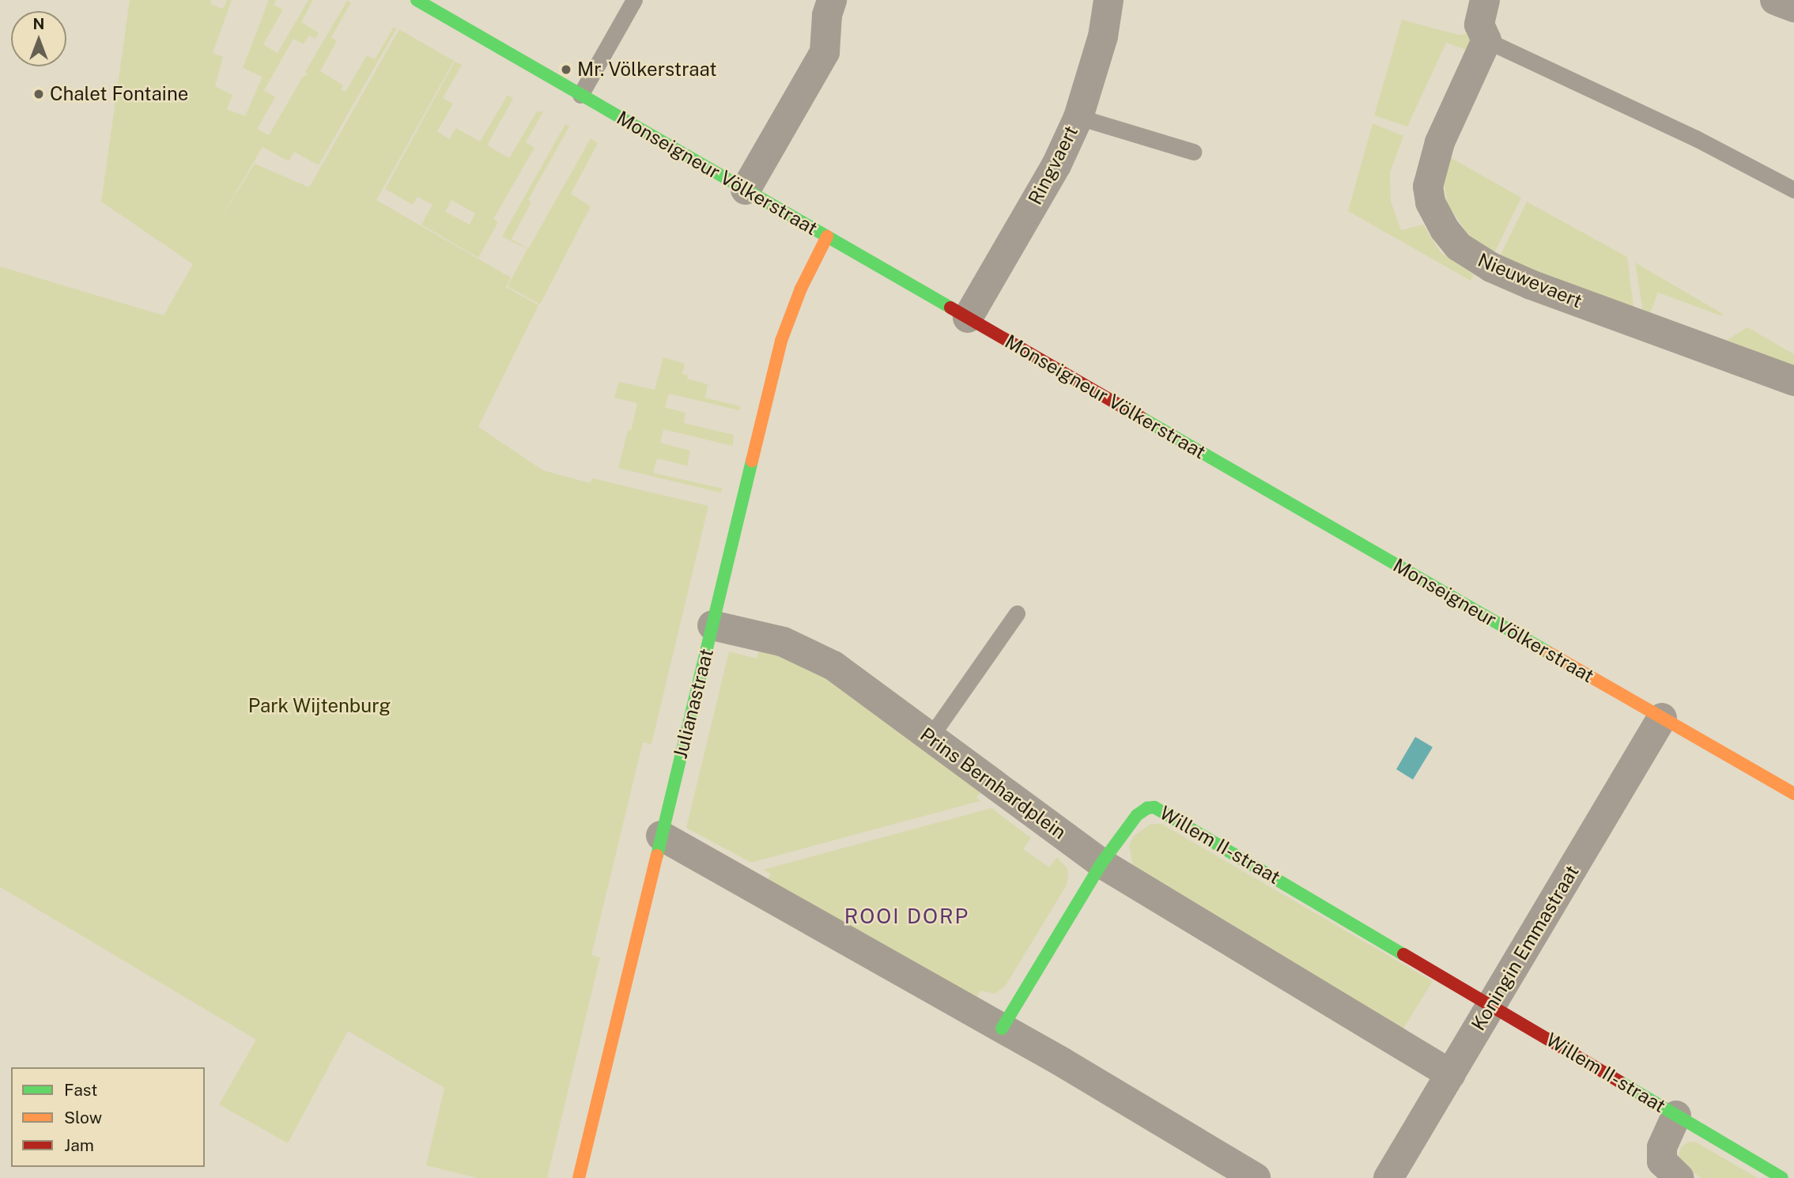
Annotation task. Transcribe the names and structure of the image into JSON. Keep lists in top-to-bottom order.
{
  "streets": {
    "street": [
      "Ringvaert",
      "Monseigneur Völkerstraat",
      "Nieuwevaert",
      "Julianastraat",
      "Prins Bernhardplein",
      "Willem II-straat",
      "Koningin Emmastraat"
    ]
  },
  "crossings": [
    ["Ringvaert", "Monseigneur Völkerstraat"],
    ["Monseigneur Völkerstraat", "Julianastraat"],
    ["Monseigneur Völkerstraat", "Koningin Emmastraat"],
    ["Julianastraat", "Prins Bernhardplein"],
    ["Prins Bernhardplein", "Willem II-straat"],
    ["Willem II-straat", "Koningin Emmastraat"]
  ],
  "districts": ["ROOI DORP"],
  "parks": ["Park Wijtenburg"],
  "places": ["Mr. Völkerstraat", "Chalet Fontaine"],
  "legend": ["Fast", "Slow", "Jam"],
  "north": "top"
}
